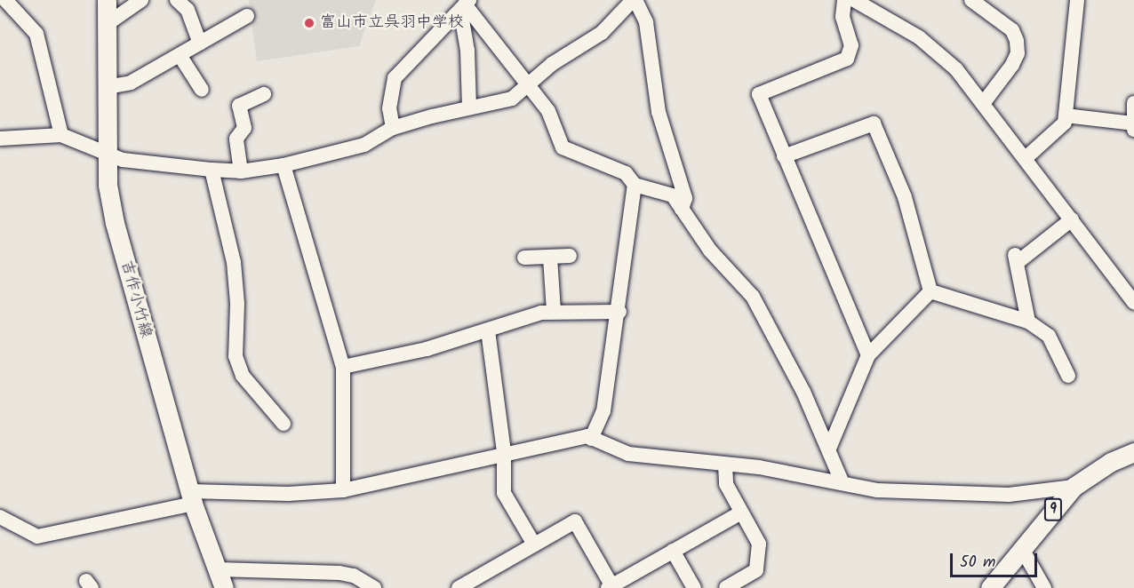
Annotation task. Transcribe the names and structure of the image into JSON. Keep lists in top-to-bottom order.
{
  "streets": {
    "main road": ["吉作小竹線", "9"]
  },
  "places": ["富山市立呉羽中学校"],
  "scale_bar": "50 m"
}
